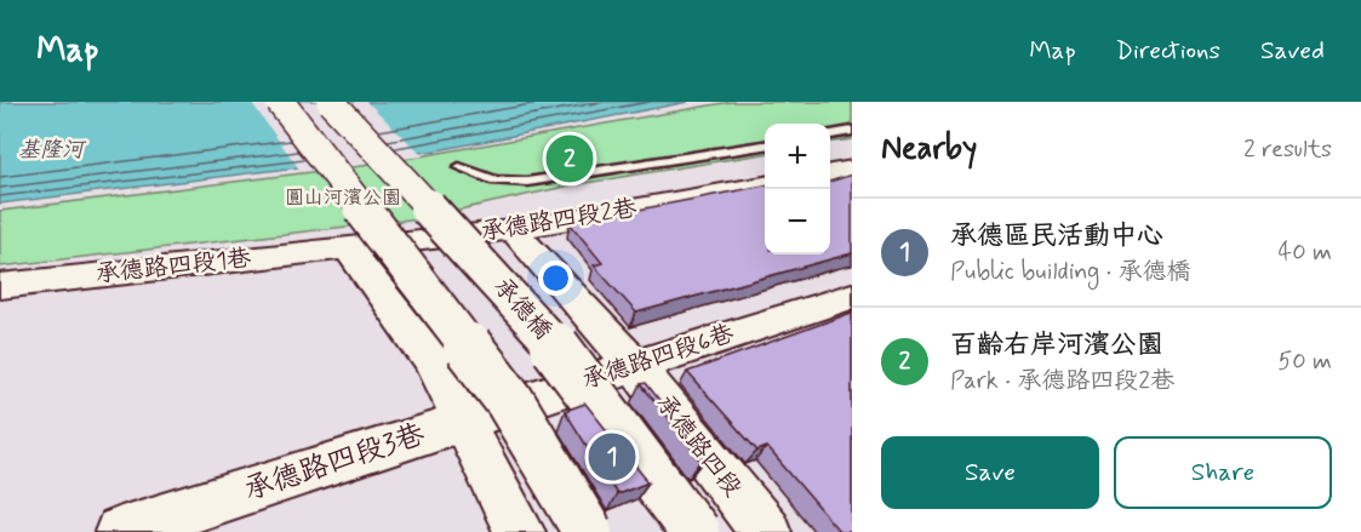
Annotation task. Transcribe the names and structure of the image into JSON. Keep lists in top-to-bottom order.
{
  "streets": {
    "main road": ["承德橋"],
    "street": [
      "承德路四段2巷",
      "承德路四段1巷",
      "承德路四段6巷",
      "承德路四段",
      "承德路四段3巷"
    ]
  },
  "crossings": [
    ["承德路四段2巷", "承德路四段1巷"],
    ["承德路四段2巷", "承德路四段"],
    ["承德路四段6巷", "承德路四段"],
    ["承德路四段6巷", "承德路四段3巷"]
  ],
  "water": ["基隆河"],
  "parks": ["圓山河濱公園"],
  "page": {
    "header": "Map",
    "nav": ["Map", "Directions", "Saved"],
    "heading": ["Nearby", "2 results"],
    "map_buttons": ["+", "−"],
    "pins": ["2", "1"],
    "list": [
      {
        "mark": "1",
        "name": "承德區民活動中心",
        "note": "Public building · 承德橋",
        "value": "40 m"
      },
      {
        "mark": "2",
        "name": "百齡右岸河濱公園",
        "note": "Park · 承德路四段2巷",
        "value": "50 m"
      }
    ],
    "buttons": ["Save", "Share"]
  }
}
